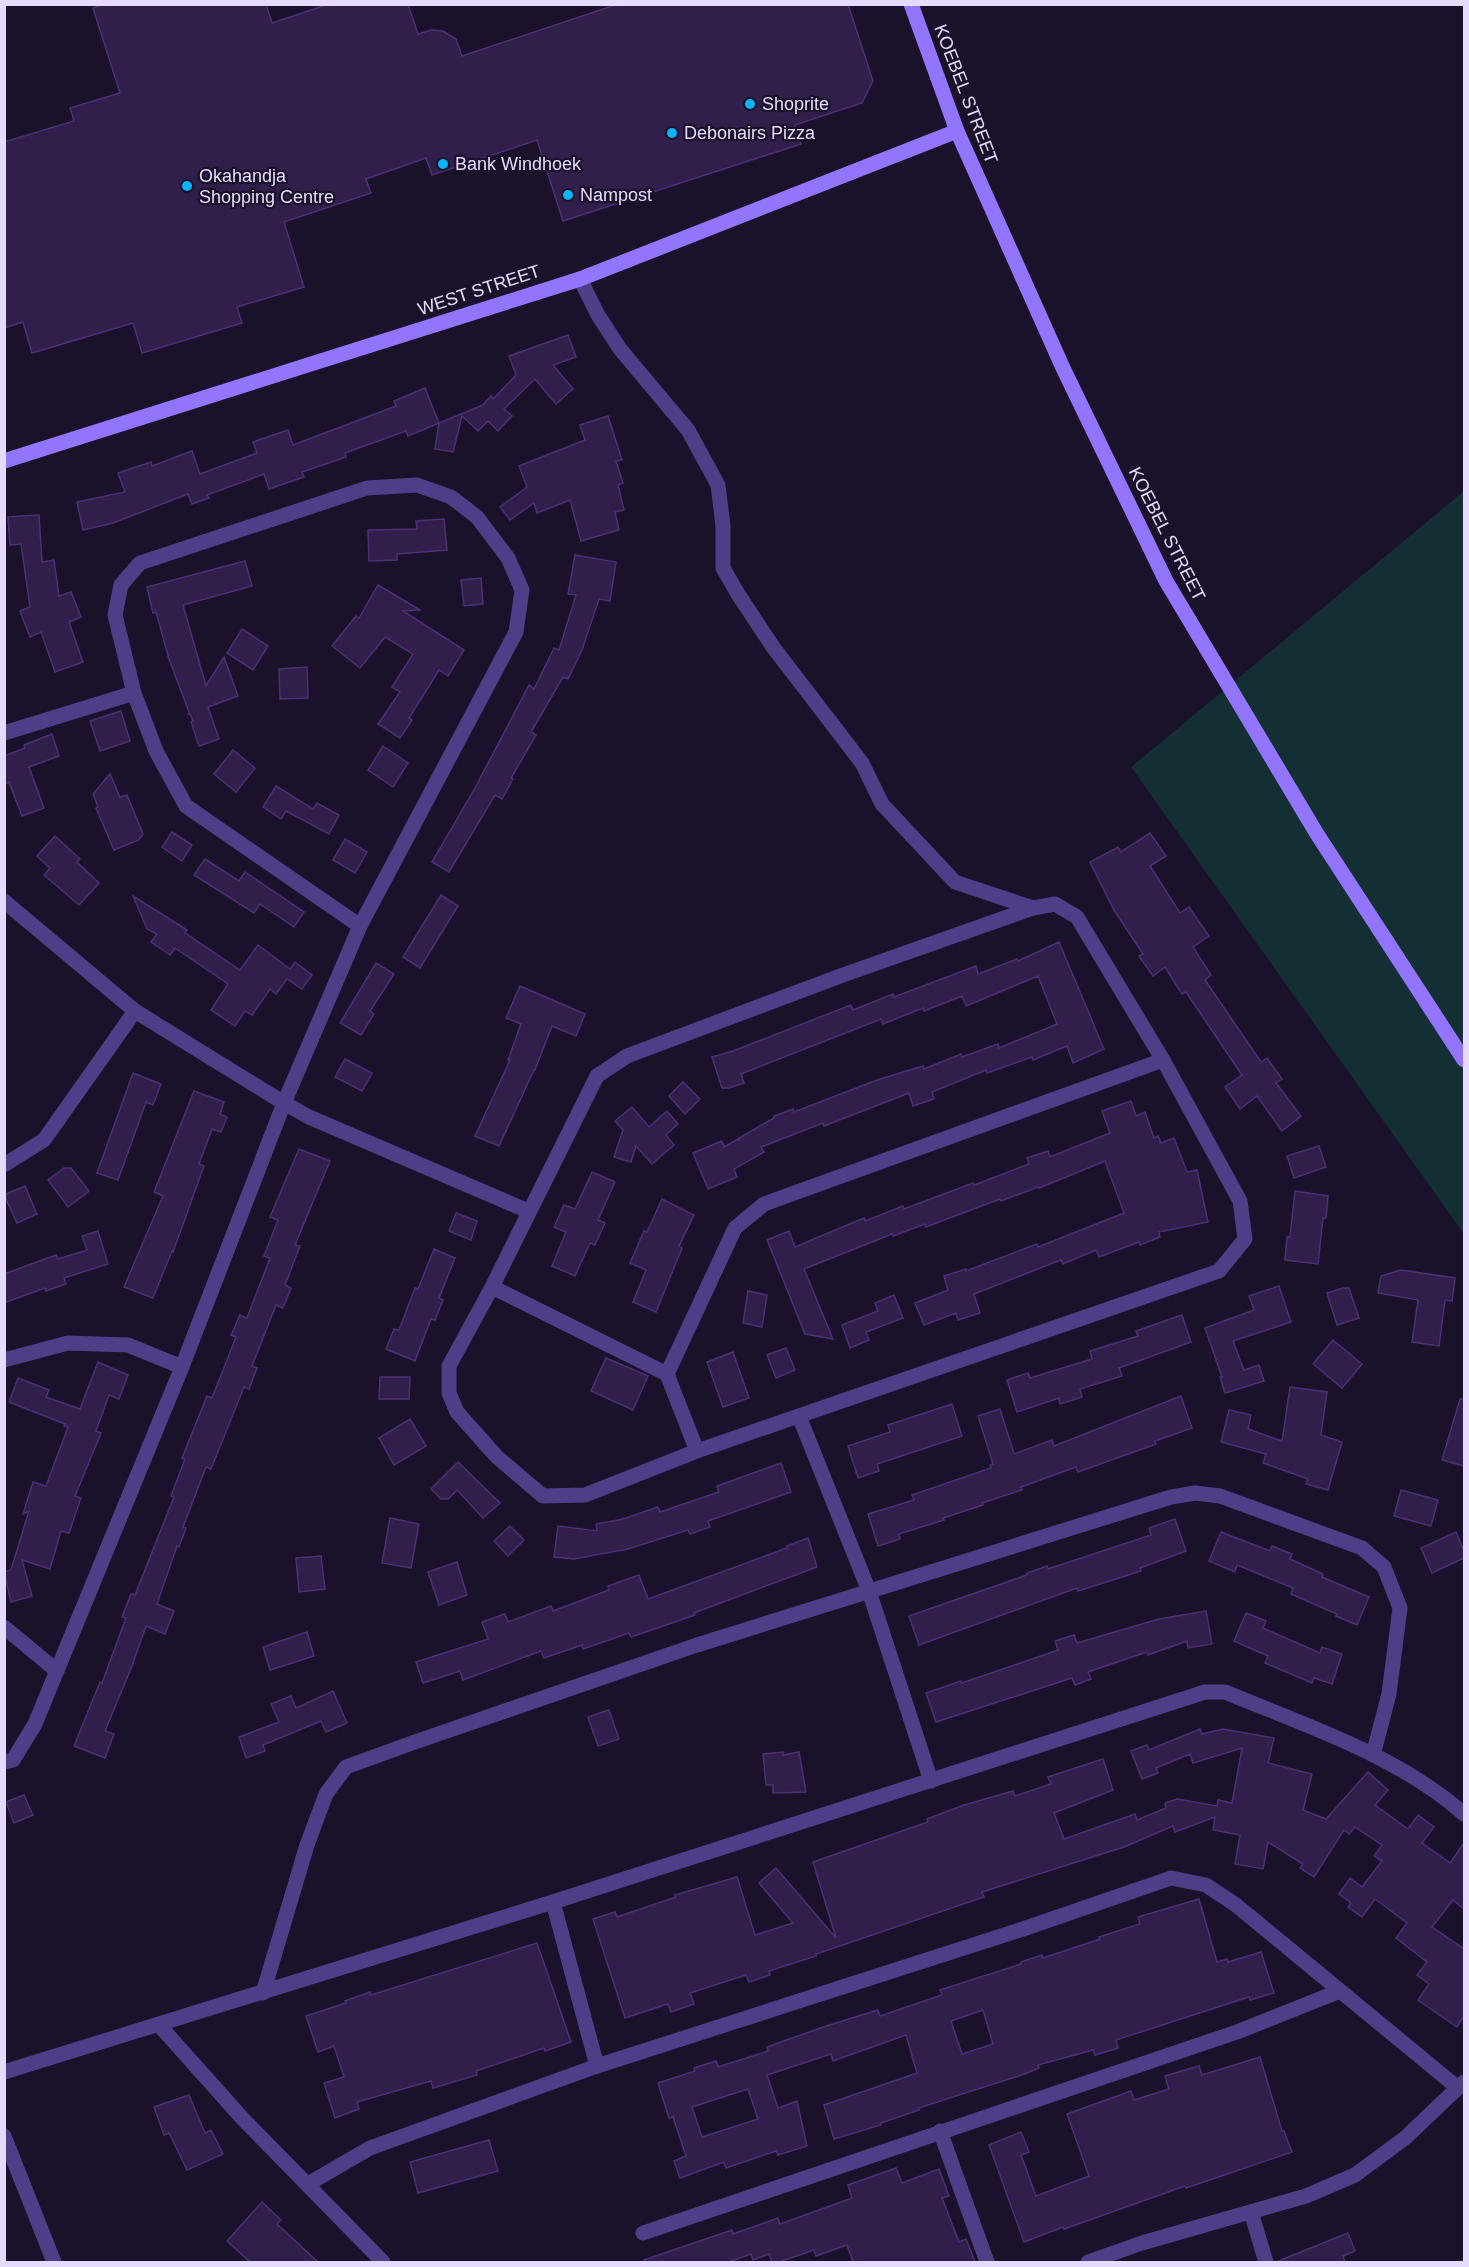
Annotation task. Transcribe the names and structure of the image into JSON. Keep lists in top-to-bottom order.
{
  "streets": {
    "main road": ["KOEBEL STREET", "WEST STREET"]
  },
  "crossings": [
    ["KOEBEL STREET", "WEST STREET"]
  ],
  "places": [
    "Shoprite",
    "Debonairs Pizza",
    "Bank Windhoek",
    "Okahandja Shopping Centre",
    "Nampost"
  ]
}
